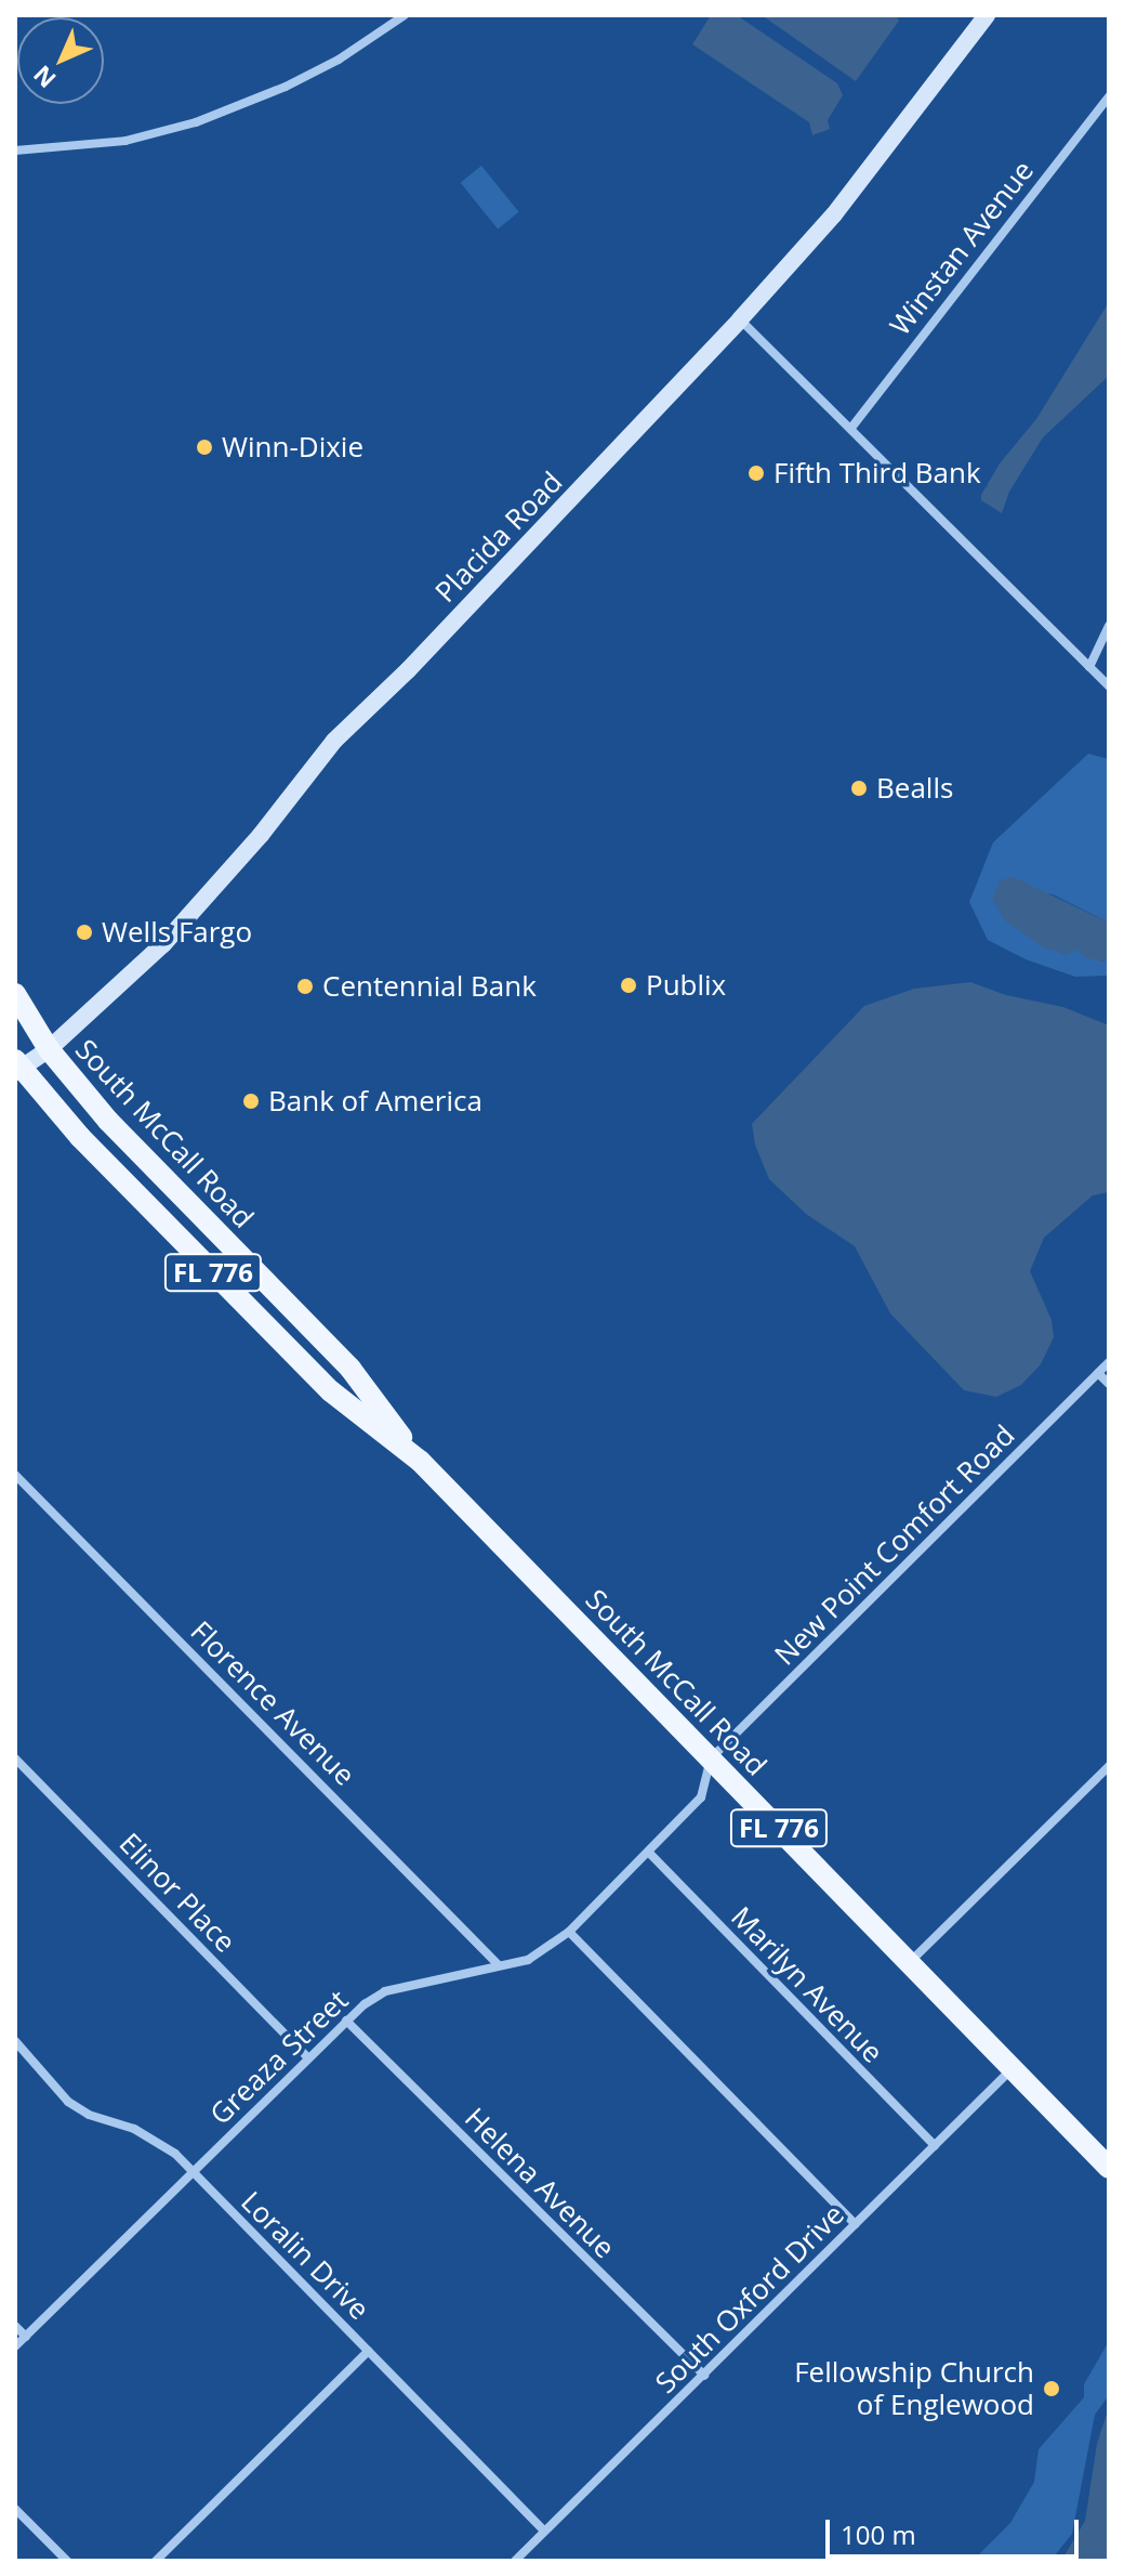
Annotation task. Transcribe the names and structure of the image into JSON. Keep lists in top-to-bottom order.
{
  "streets": {
    "main road": ["Placida Road", "South McCall Road", "FL 776"],
    "street": [
      "Winstan Avenue",
      "New Point Comfort Road",
      "Florence Avenue",
      "Elinor Place",
      "Marilyn Avenue",
      "Greaza Street",
      "Helena Avenue",
      "Loralin Drive",
      "South Oxford Drive"
    ]
  },
  "crossings": [
    ["Placida Road", "South McCall Road"],
    ["South McCall Road", "New Point Comfort Road"],
    ["South McCall Road", "Greaza Street"],
    ["South McCall Road", "South Oxford Drive"],
    ["New Point Comfort Road", "Greaza Street"],
    ["Florence Avenue", "Greaza Street"],
    ["Elinor Place", "Greaza Street"],
    ["Marilyn Avenue", "Greaza Street"],
    ["Marilyn Avenue", "South Oxford Drive"],
    ["Greaza Street", "Helena Avenue"],
    ["Greaza Street", "Loralin Drive"],
    ["Helena Avenue", "South Oxford Drive"],
    ["Loralin Drive", "South Oxford Drive"]
  ],
  "places": [
    "Winn-Dixie",
    "Fifth Third Bank",
    "Bealls",
    "Wells Fargo",
    "Publix",
    "Centennial Bank",
    "Bank of America",
    "Fellowship Church of Englewood"
  ],
  "scale_bar": "100 m",
  "north": "bottom left"
}
